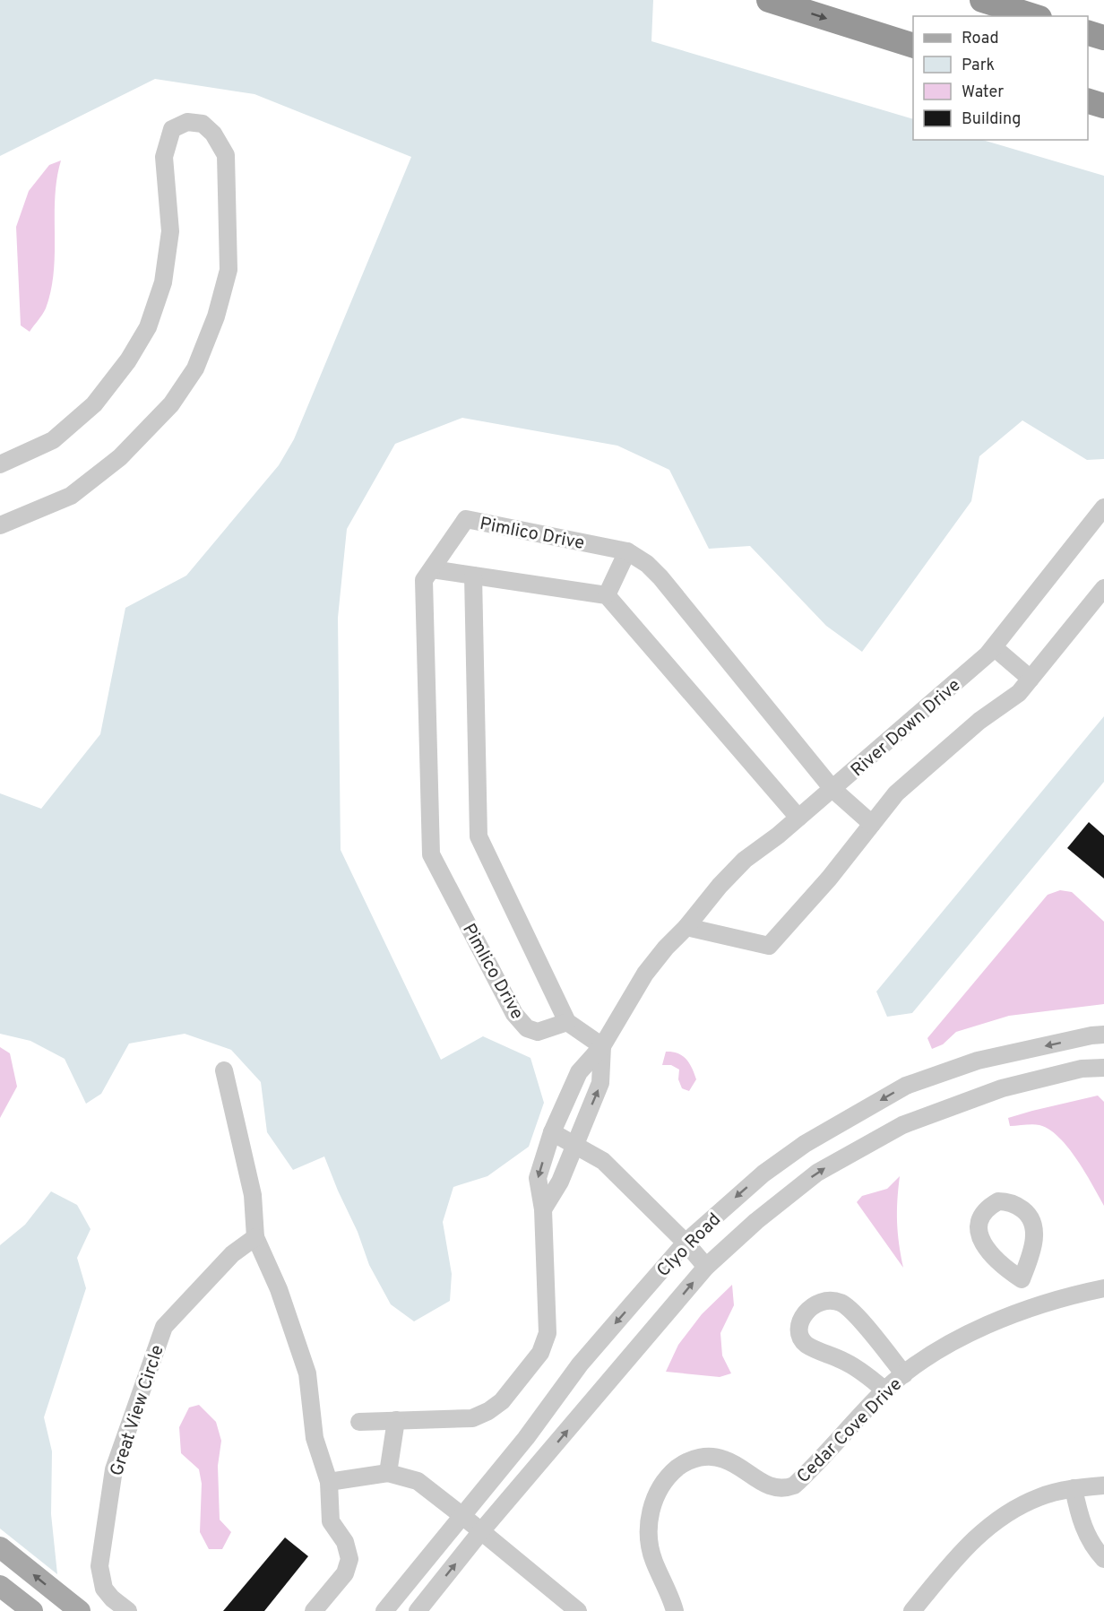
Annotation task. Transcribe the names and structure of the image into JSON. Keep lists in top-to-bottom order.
{
  "streets": {
    "street": [
      "Pimlico Drive",
      "River Down Drive",
      "Clyo Road",
      "Great View Circle",
      "Cedar Cove Drive"
    ]
  },
  "crossings": [
    ["Pimlico Drive", "River Down Drive"]
  ],
  "legend": [
    "Road",
    "Park",
    "Water",
    "Building"
  ]
}
